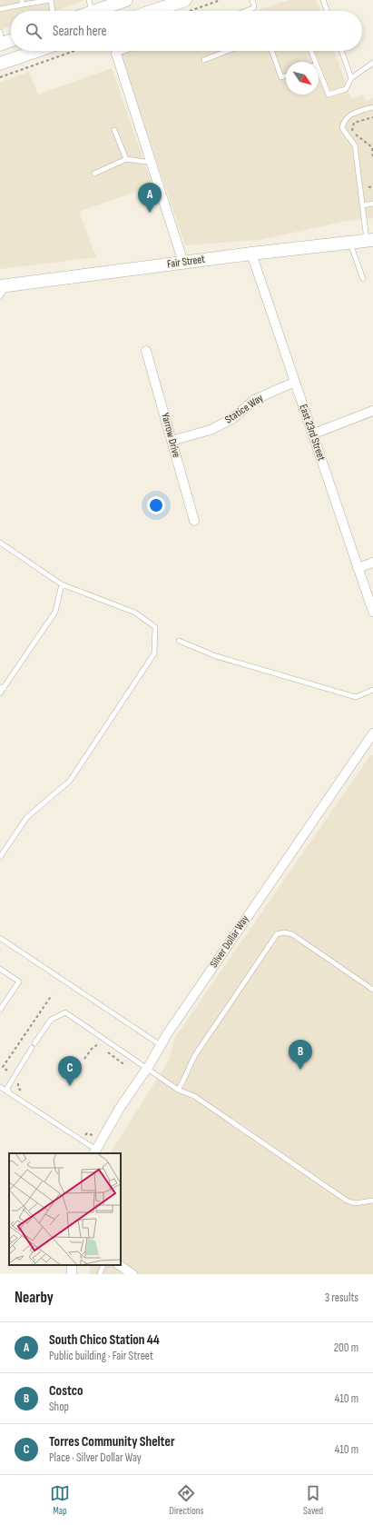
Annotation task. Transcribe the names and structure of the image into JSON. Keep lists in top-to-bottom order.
{
  "streets": {
    "street": [
      "Fair Street",
      "Statice Way",
      "East 23rd Street",
      "Yarrow Drive",
      "Silver Dollar Way"
    ]
  },
  "crossings": [
    ["Fair Street", "East 23rd Street"],
    ["Statice Way", "East 23rd Street"],
    ["Statice Way", "Yarrow Drive"]
  ],
  "north": "bottom right",
  "page": {
    "search": "Search here",
    "pins": ["A", "B", "C"],
    "heading": ["Nearby", "3 results"],
    "list": [
      {
        "mark": "A",
        "name": "South Chico Station 44",
        "note": "Public building · Fair Street",
        "value": "200 m"
      },
      {
        "mark": "B",
        "name": "Costco",
        "note": "Shop",
        "value": "410 m"
      },
      {
        "mark": "C",
        "name": "Torres Community Shelter",
        "note": "Place · Silver Dollar Way",
        "value": "410 m"
      }
    ],
    "nav": ["Map", "Directions", "Saved"]
  }
}
